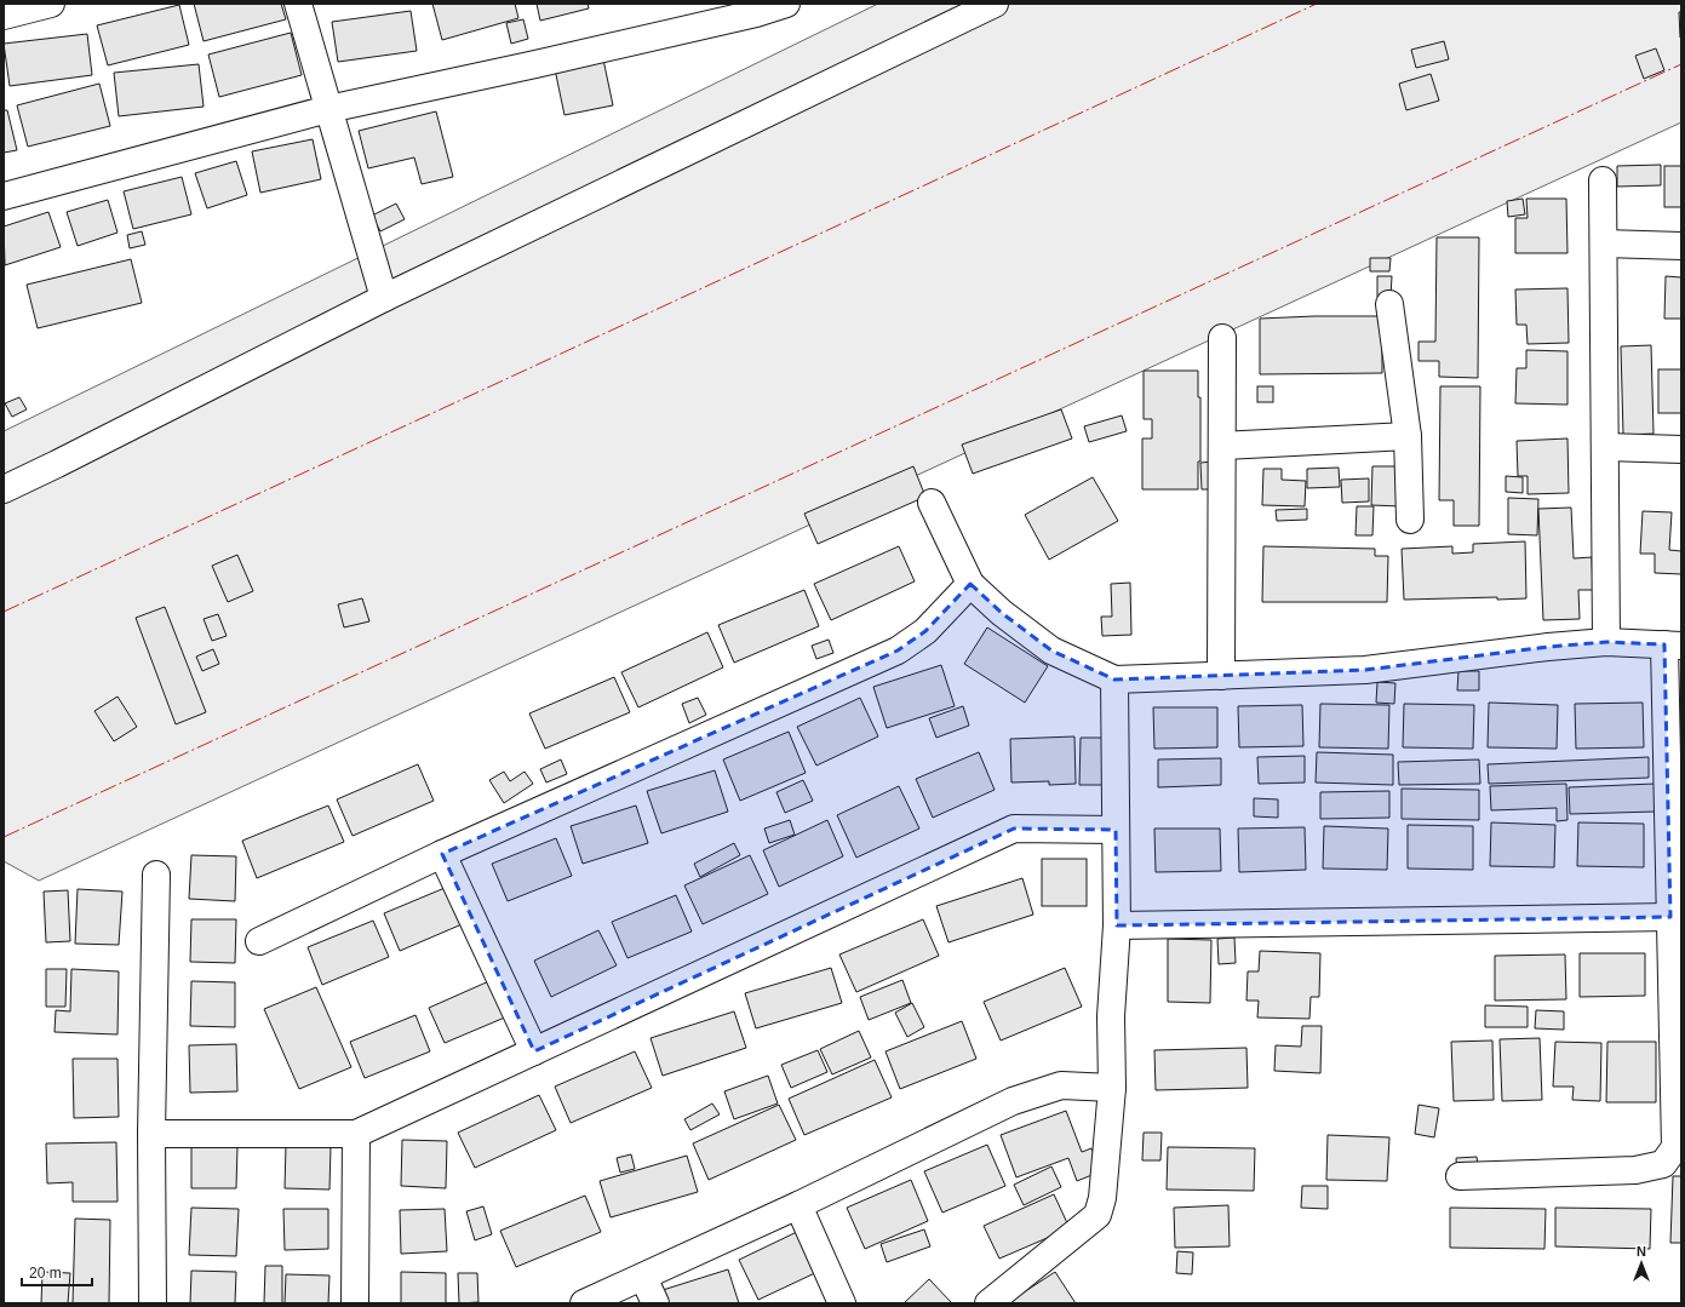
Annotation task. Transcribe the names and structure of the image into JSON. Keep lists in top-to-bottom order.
{
  "scale_bar": "20 m",
  "north": "top"
}
